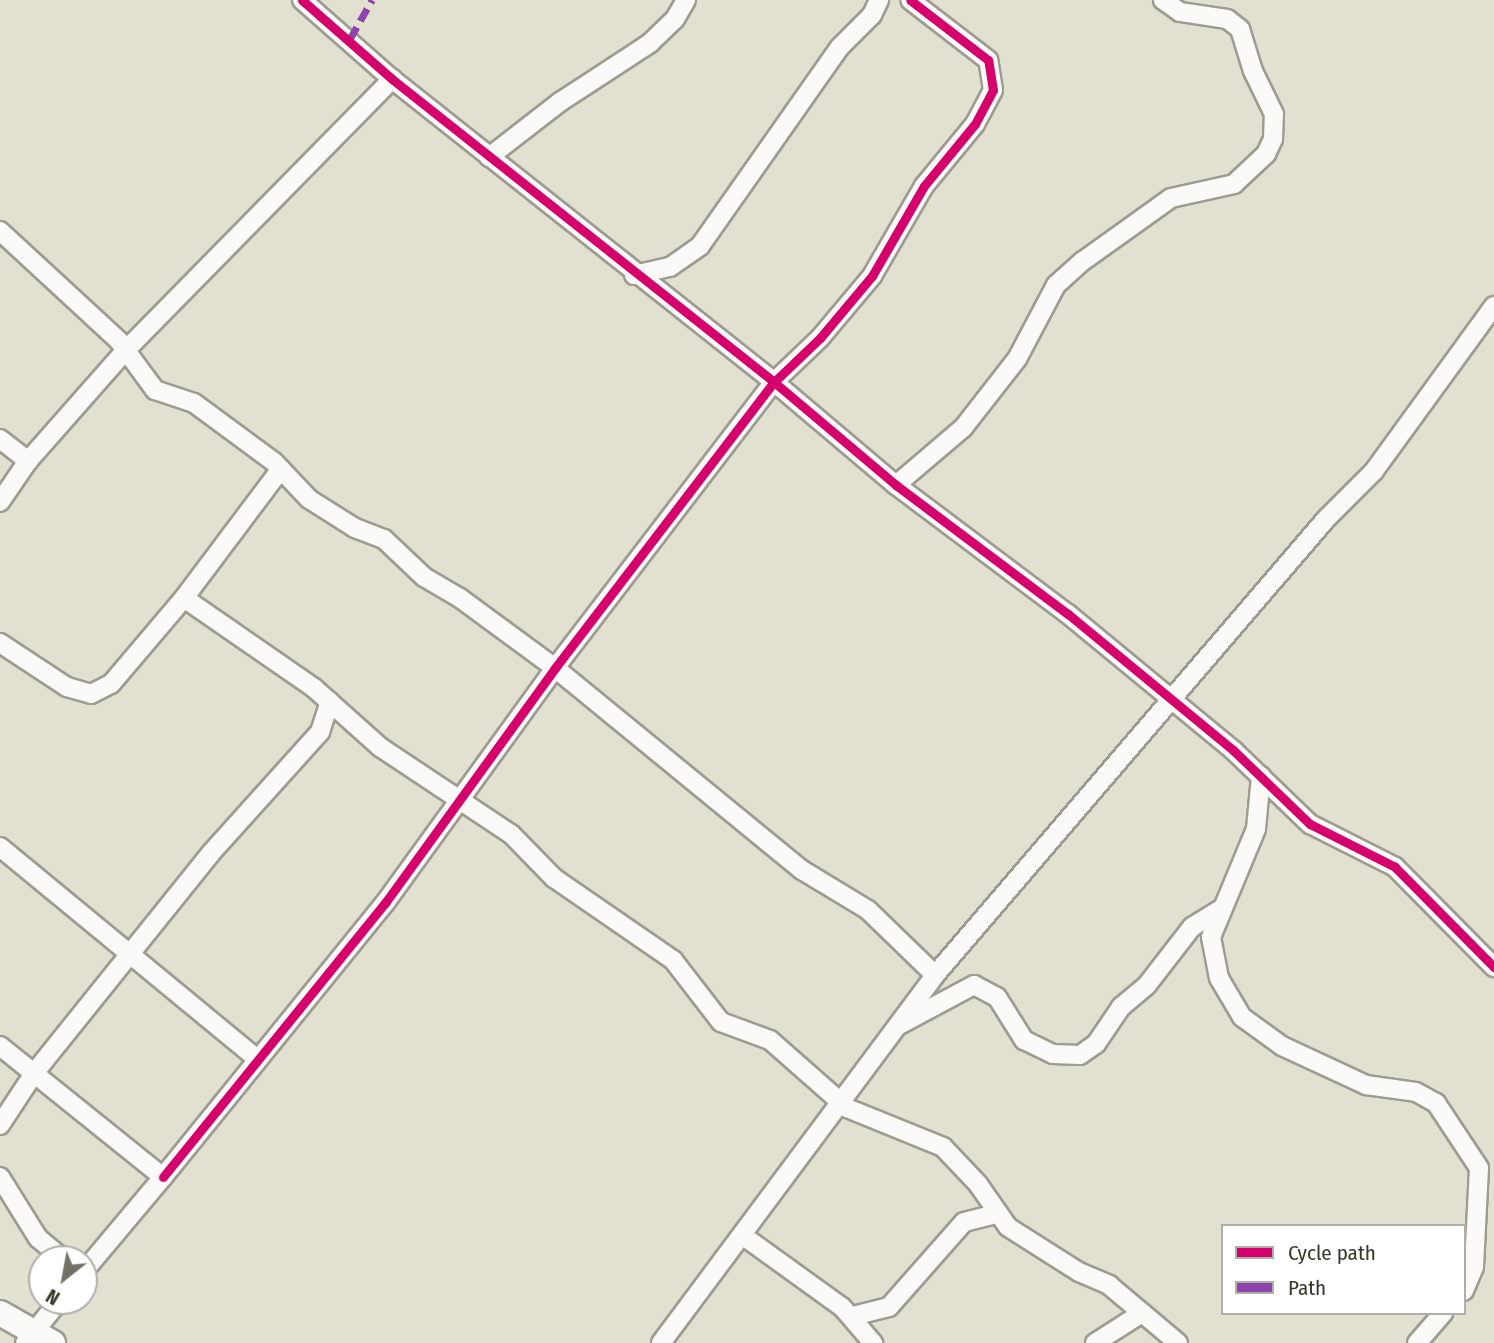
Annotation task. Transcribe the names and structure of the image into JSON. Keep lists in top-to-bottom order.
{
  "legend": ["Cycle path", "Path"],
  "north": "bottom left"
}
